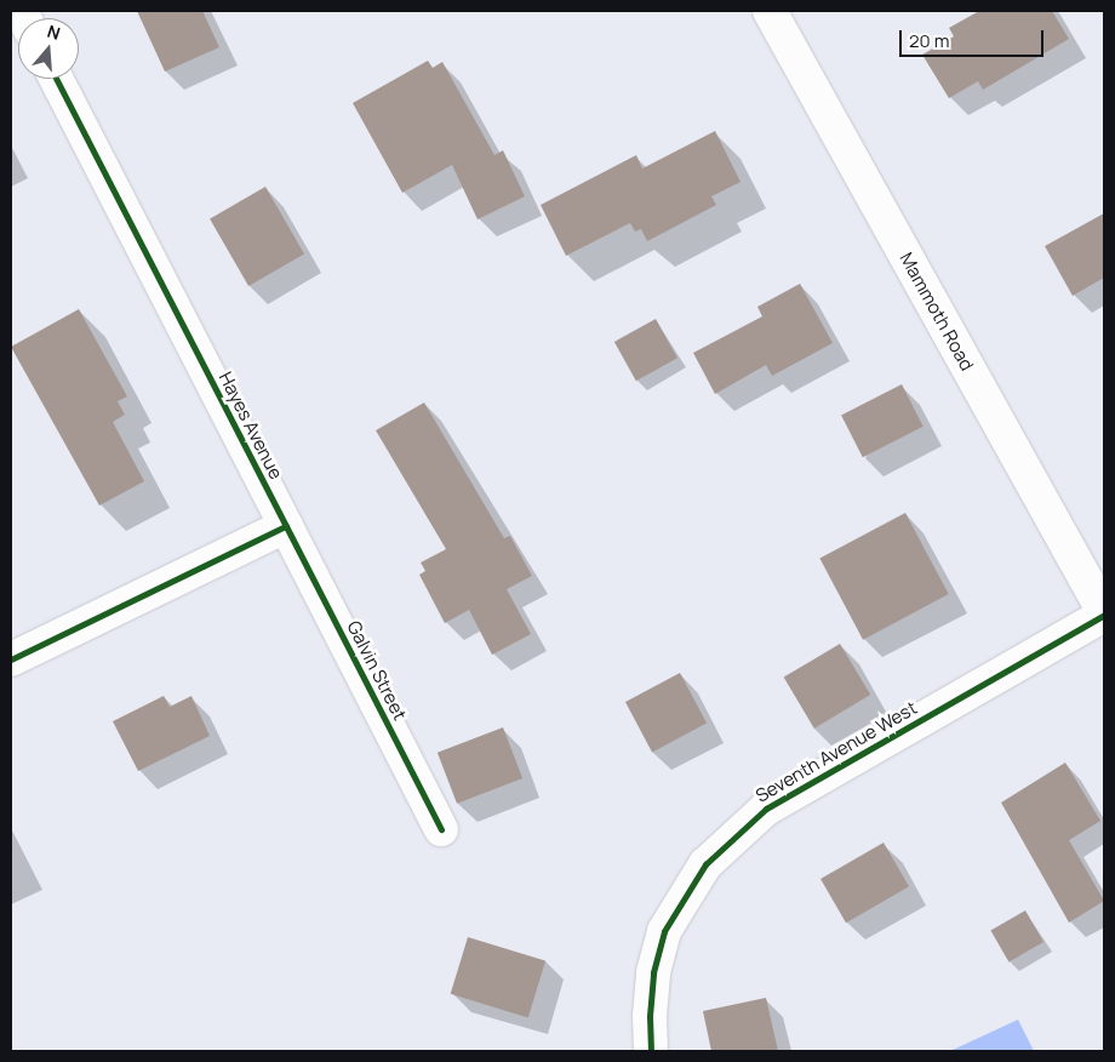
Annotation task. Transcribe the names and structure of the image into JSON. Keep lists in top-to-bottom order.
{
  "streets": {
    "street": [
      "Mammoth Road",
      "Hayes Avenue",
      "Galvin Street",
      "Seventh Avenue West"
    ]
  },
  "crossings": [
    ["Mammoth Road", "Seventh Avenue West"],
    ["Hayes Avenue", "Galvin Street"]
  ],
  "scale_bar": "20 m",
  "north": "top"
}
